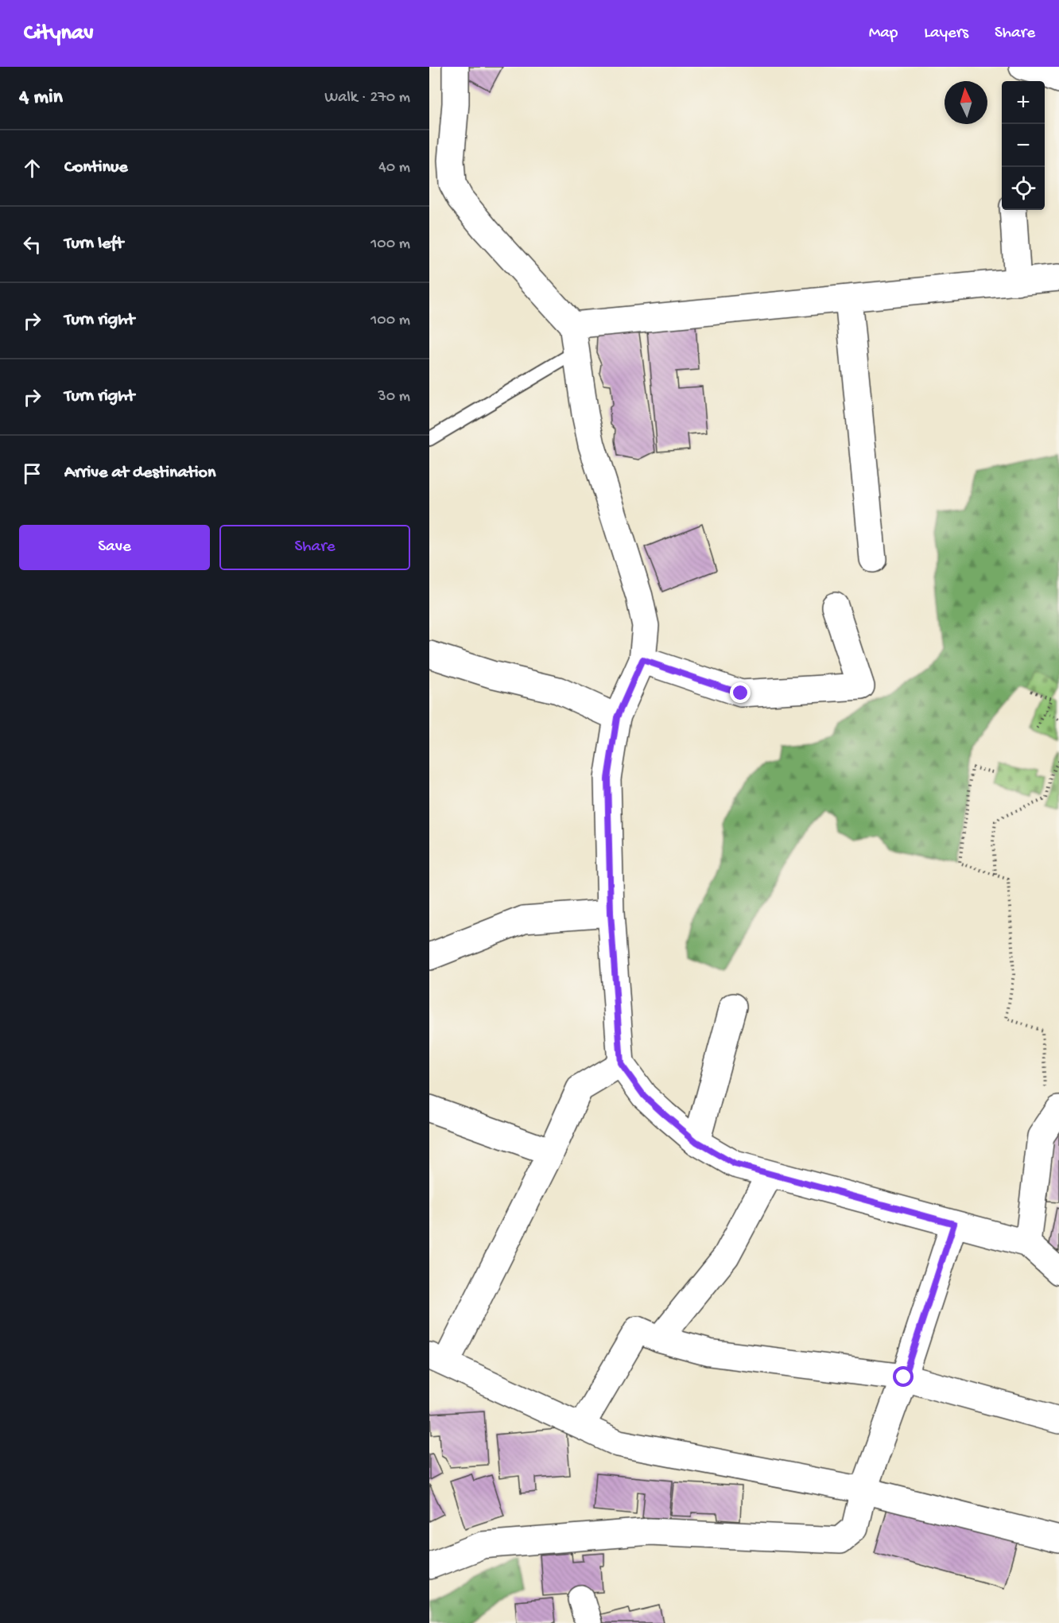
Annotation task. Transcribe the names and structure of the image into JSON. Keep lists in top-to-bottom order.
{
  "north": "top",
  "page": {
    "header": "Citynav",
    "nav": ["Map", "Layers", "Share"],
    "heading": ["4 min", "Walk · 270 m"],
    "map_buttons": ["+", "−"],
    "list": [
      ["Continue", "40 m"],
      ["Turn left", "100 m"],
      ["Turn right", "100 m"],
      ["Turn right", "30 m"],
      "Arrive at destination"
    ],
    "buttons": ["Save", "Share"]
  }
}
